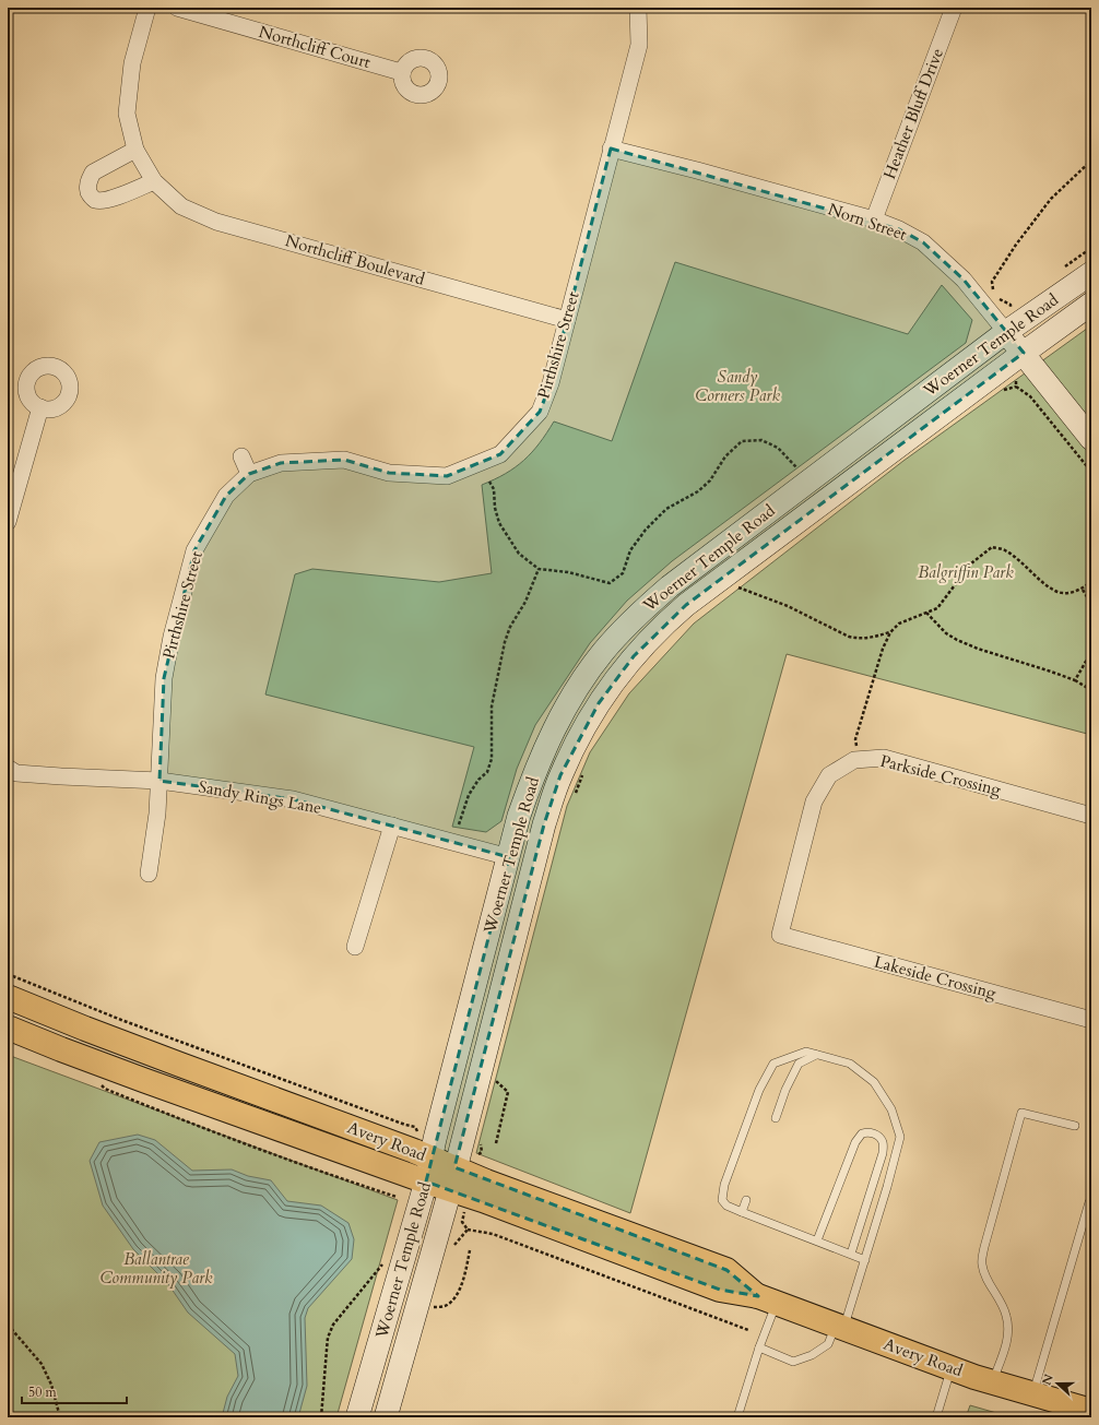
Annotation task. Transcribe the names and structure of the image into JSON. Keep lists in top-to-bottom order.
{
  "streets": {
    "main road": ["Norn Street", "Woerner Temple Road", "Avery Road"],
    "street": [
      "Northcliff Court",
      "Heather Bluff Drive",
      "Northcliff Boulevard",
      "Pirthshire Street",
      "Parkside Crossing",
      "Sandy Rings Lane",
      "Lakeside Crossing"
    ]
  },
  "crossings": [
    ["Heather Bluff Drive", "Norn Street"],
    ["Norn Street", "Pirthshire Street"],
    ["Norn Street", "Woerner Temple Road"],
    ["Northcliff Boulevard", "Pirthshire Street"],
    ["Pirthshire Street", "Sandy Rings Lane"],
    ["Woerner Temple Road", "Sandy Rings Lane"],
    ["Woerner Temple Road", "Avery Road"],
    ["Parkside Crossing", "Lakeside Crossing"]
  ],
  "parks": ["Sandy Corners Park", "Balgriffin Park", "Ballantrae Community Park"],
  "scale_bar": "50 m",
  "north": "left"
}
